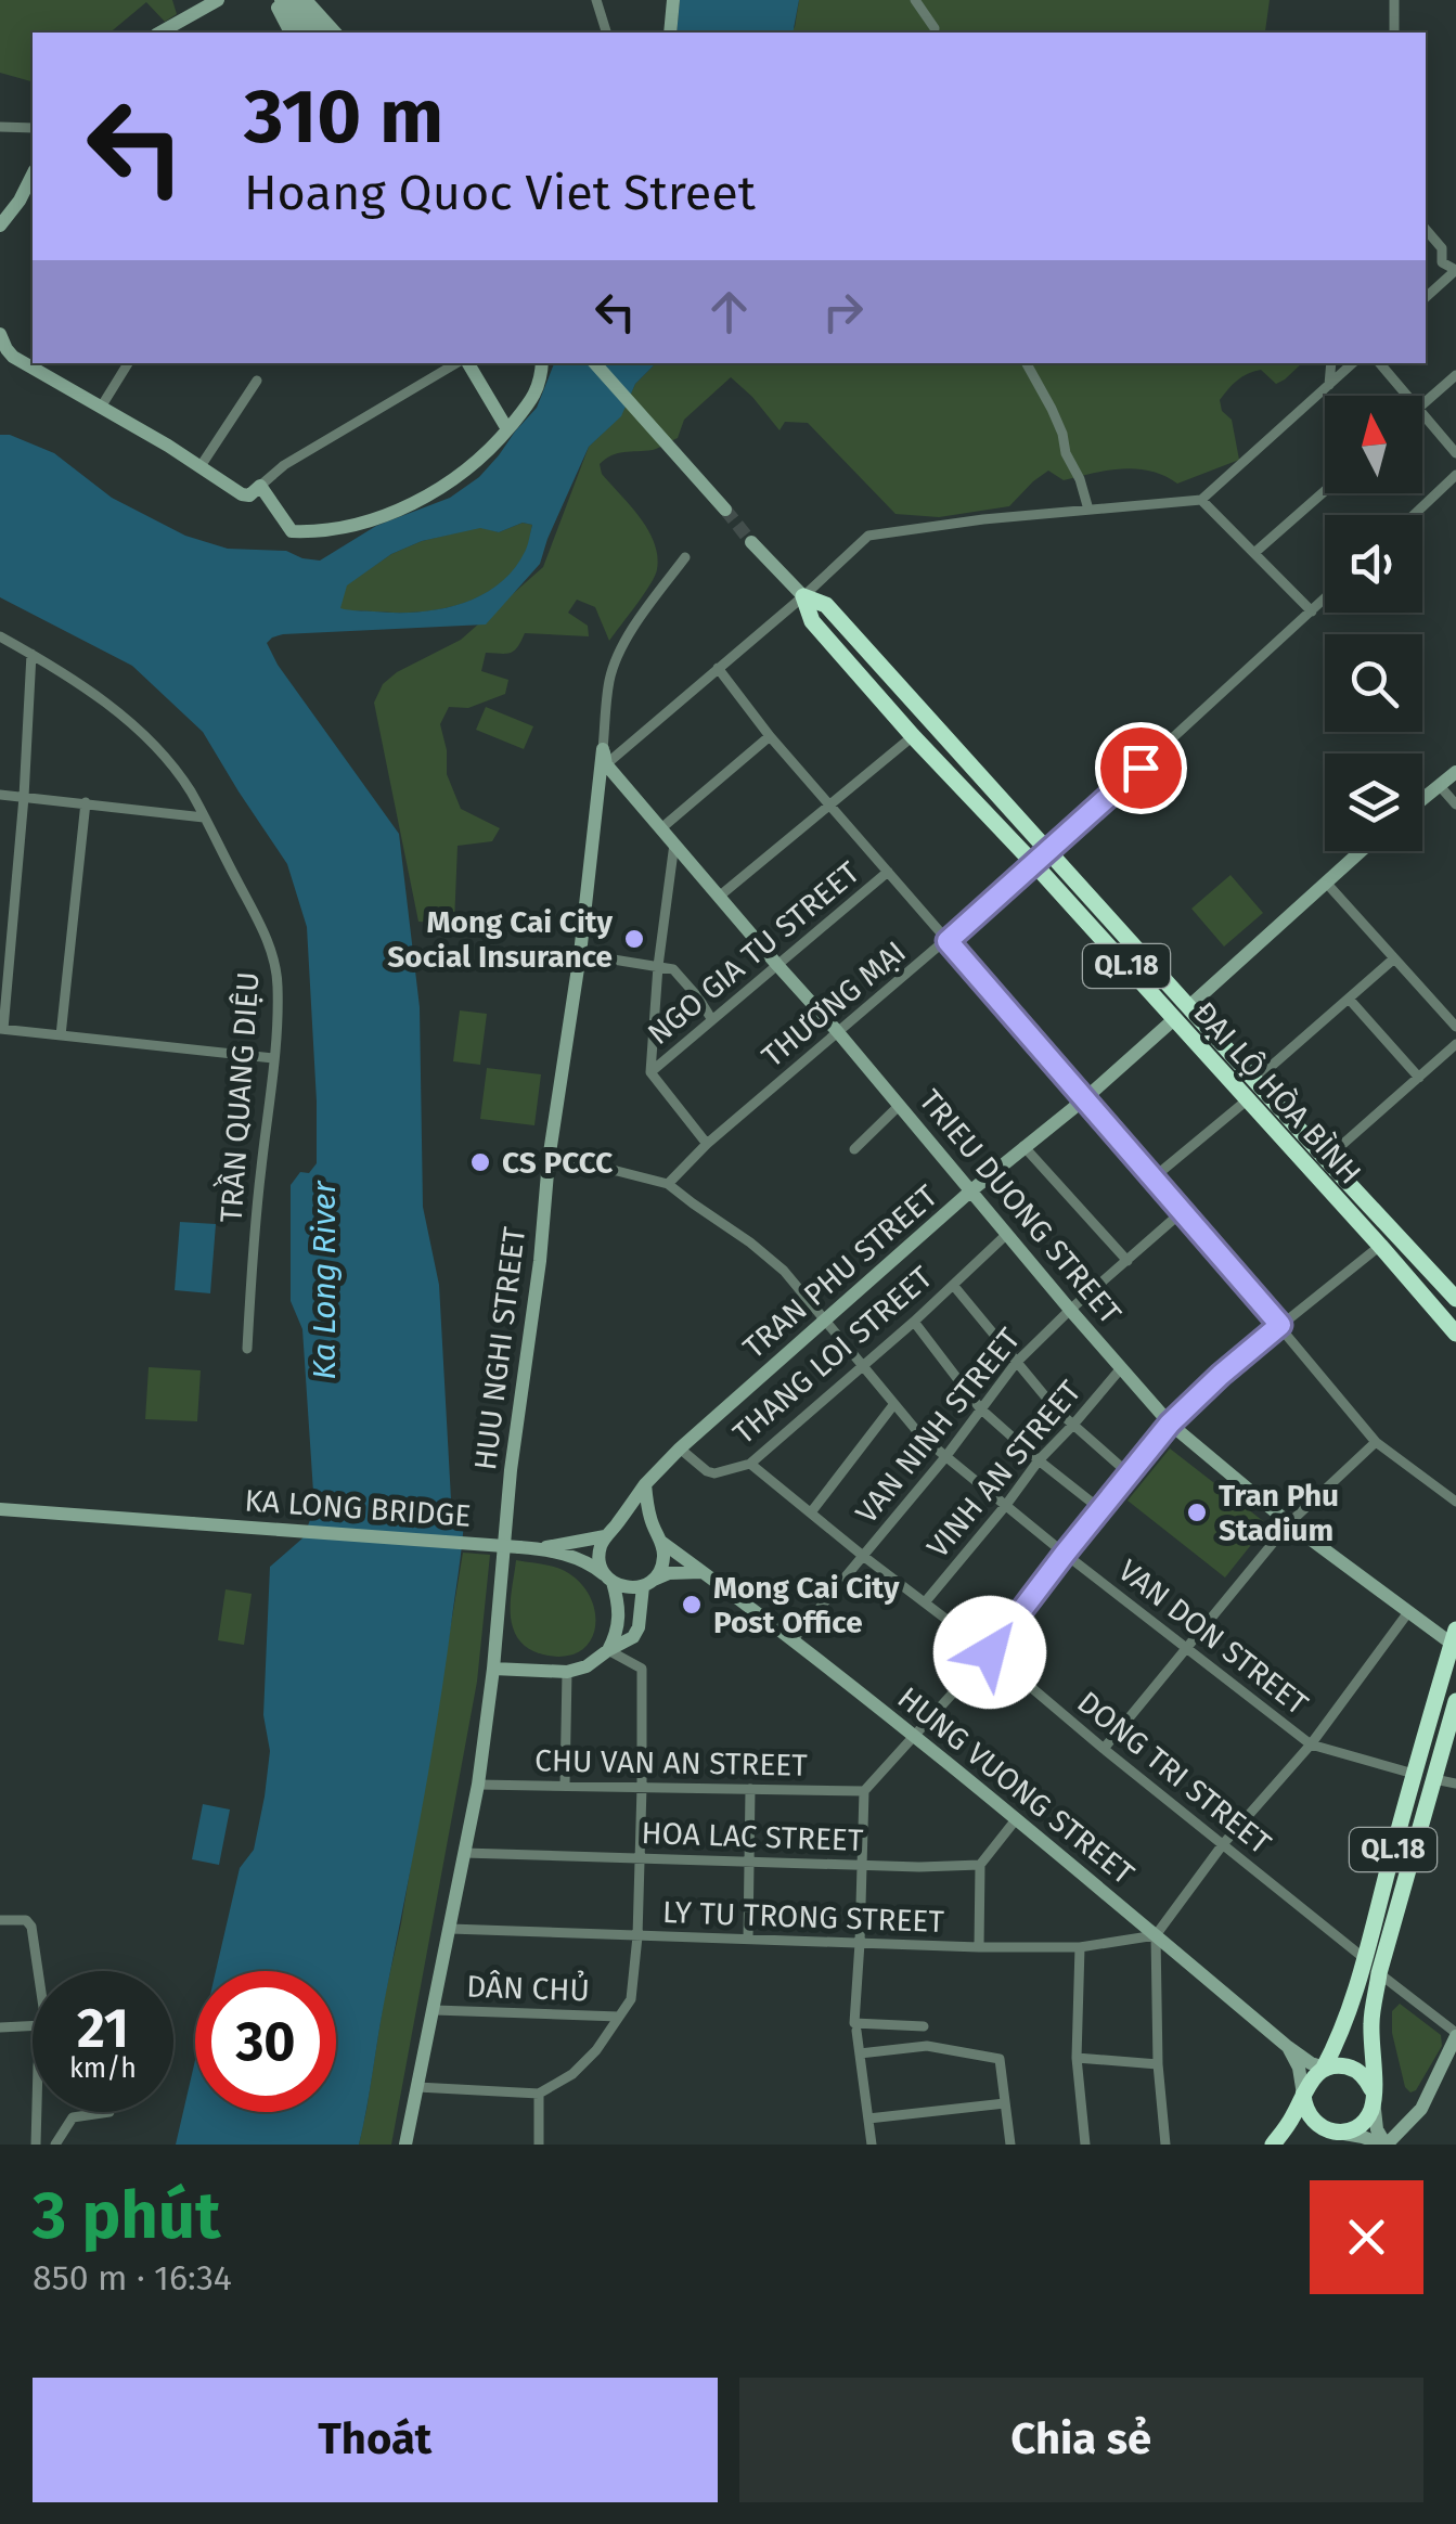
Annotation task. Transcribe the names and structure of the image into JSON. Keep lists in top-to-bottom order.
{
  "streets": {
    "highway": ["QL.18", "ĐẠI LỘ HÒA BÌNH"],
    "street": [
      "NGO GIA TU STREET",
      "THƯƠNG MẠI",
      "TRẦN QUANG DIỆU",
      "TRIEU DUONG STREET",
      "TRAN PHU STREET",
      "HUU NGHI STREET",
      "THANG LOI STREET",
      "VAN NINH STREET",
      "VINH AN STREET",
      "KA LONG BRIDGE",
      "VAN DON STREET",
      "CHU VAN AN STREET",
      "DONG TRI STREET",
      "HUNG VUONG STREET",
      "HOA LAC STREET",
      "LY TU TRONG STREET",
      "DÂN CHỦ"
    ]
  },
  "crossings": [
    ["NGO GIA TU STREET", "TRIEU DUONG STREET"],
    ["QL.18", "TRIEU DUONG STREET"],
    ["QL.18", "VAN DON STREET"],
    ["QL.18", "DONG TRI STREET"],
    ["QL.18", "HUNG VUONG STREET"],
    ["THƯƠNG MẠI", "ĐẠI LỘ HÒA BÌNH"],
    ["THƯƠNG MẠI", "TRIEU DUONG STREET"],
    ["THƯƠNG MẠI", "VAN DON STREET"],
    ["ĐẠI LỘ HÒA BÌNH", "TRAN PHU STREET"],
    ["TRIEU DUONG STREET", "TRAN PHU STREET"],
    ["TRIEU DUONG STREET", "HUU NGHI STREET"],
    ["TRIEU DUONG STREET", "THANG LOI STREET"],
    ["TRIEU DUONG STREET", "VAN NINH STREET"],
    ["TRIEU DUONG STREET", "VINH AN STREET"],
    ["TRAN PHU STREET", "THANG LOI STREET"],
    ["TRAN PHU STREET", "VAN DON STREET"],
    ["TRAN PHU STREET", "HUNG VUONG STREET"],
    ["HUU NGHI STREET", "VAN DON STREET"],
    ["HUU NGHI STREET", "CHU VAN AN STREET"],
    ["HUU NGHI STREET", "HOA LAC STREET"],
    ["HUU NGHI STREET", "LY TU TRONG STREET"],
    ["HUU NGHI STREET", "DÂN CHỦ"],
    ["THANG LOI STREET", "VAN DON STREET"],
    ["THANG LOI STREET", "DONG TRI STREET"],
    ["VAN NINH STREET", "VAN DON STREET"],
    ["VAN NINH STREET", "DONG TRI STREET"],
    ["VAN NINH STREET", "HUNG VUONG STREET"],
    ["VINH AN STREET", "VAN DON STREET"],
    ["VINH AN STREET", "DONG TRI STREET"],
    ["HUNG VUONG STREET", "LY TU TRONG STREET"]
  ],
  "water": ["Ka Long River"],
  "places": [
    "Mong Cai City Social Insurance",
    "CS PCCC",
    "Tran Phu Stadium",
    "Mong Cai City Post Office"
  ],
  "north": "top",
  "page": {
    "turn": ["310 m", "Hoang Quoc Viet Street"],
    "speed": "21 km/h",
    "limit": "30",
    "heading": ["3 phút", "850 m · 16:34"],
    "buttons": ["Thoát", "Chia sẻ"]
  }
}
